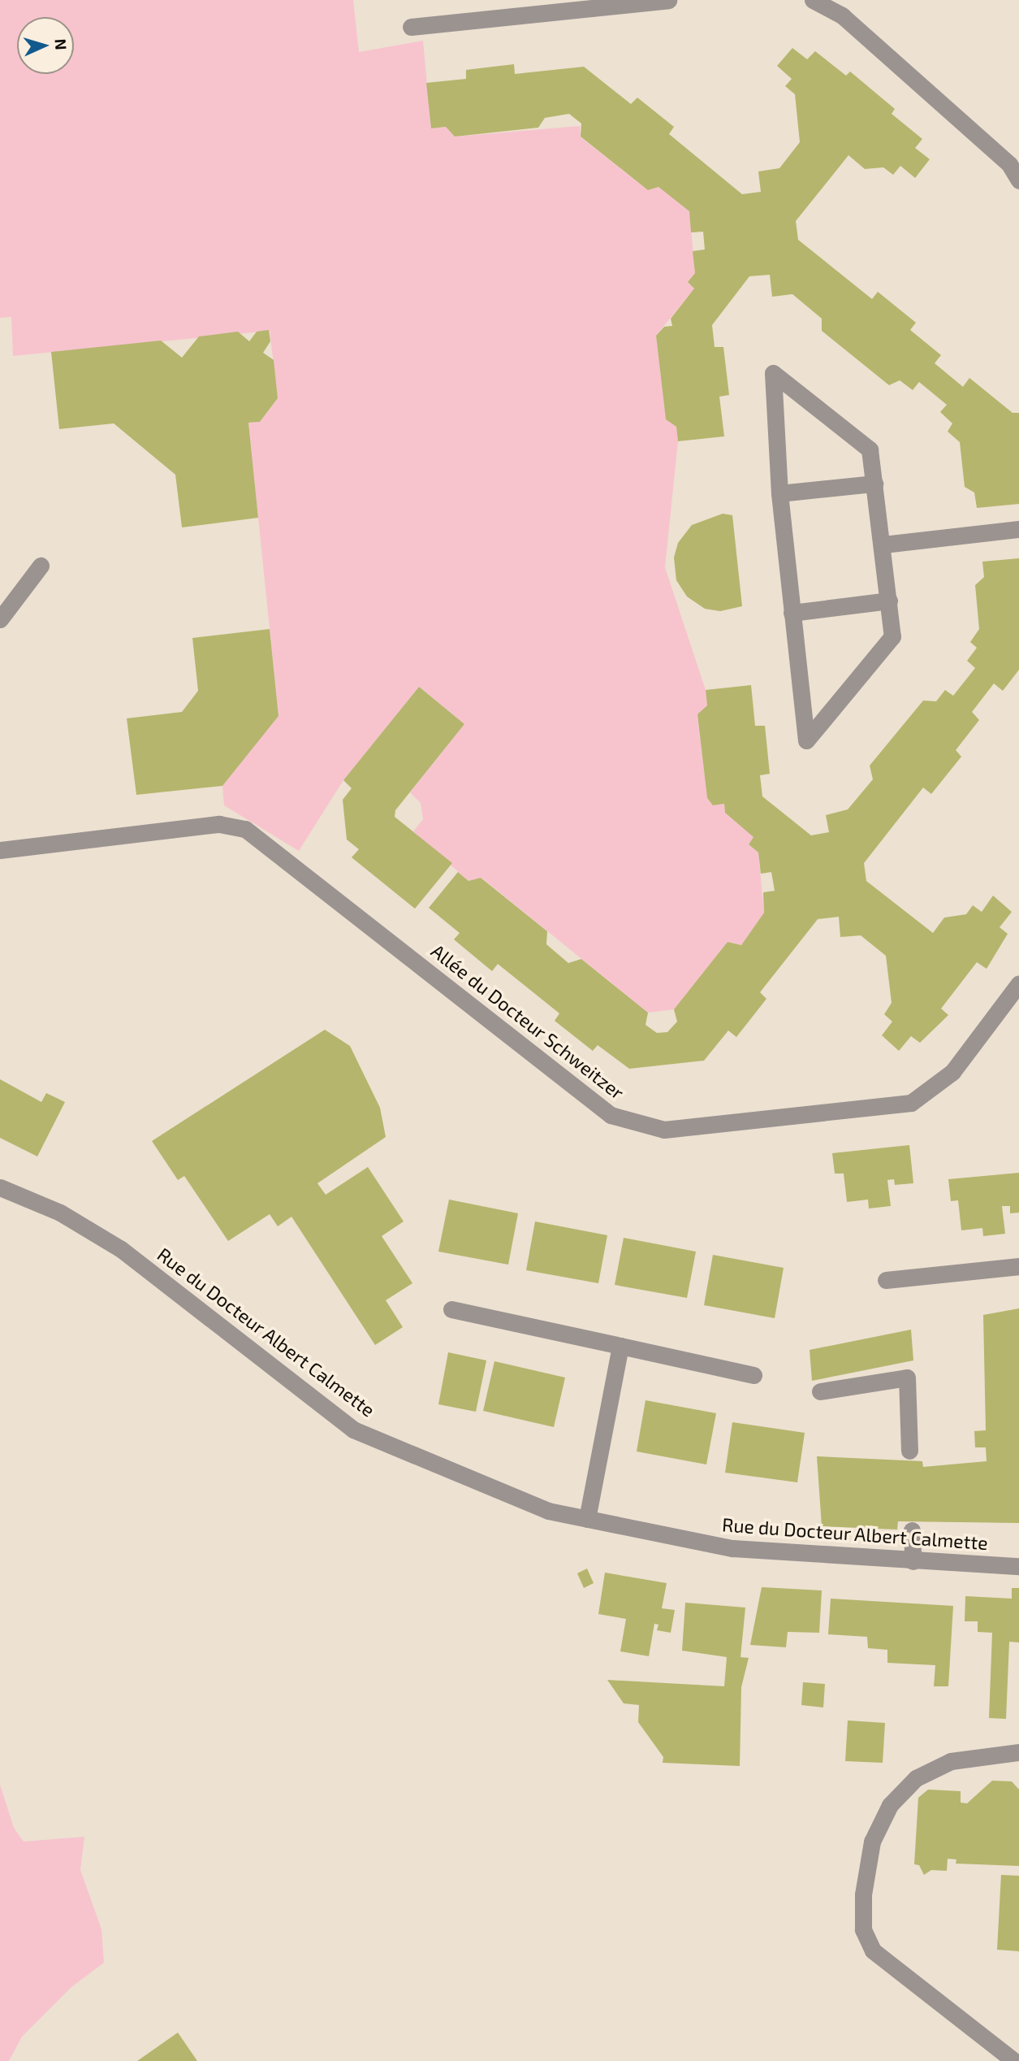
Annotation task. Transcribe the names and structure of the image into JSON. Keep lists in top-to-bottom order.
{
  "streets": {
    "street": ["Allée du Docteur Schweitzer", "Rue du Docteur Albert Calmette"]
  },
  "north": "right"
}
